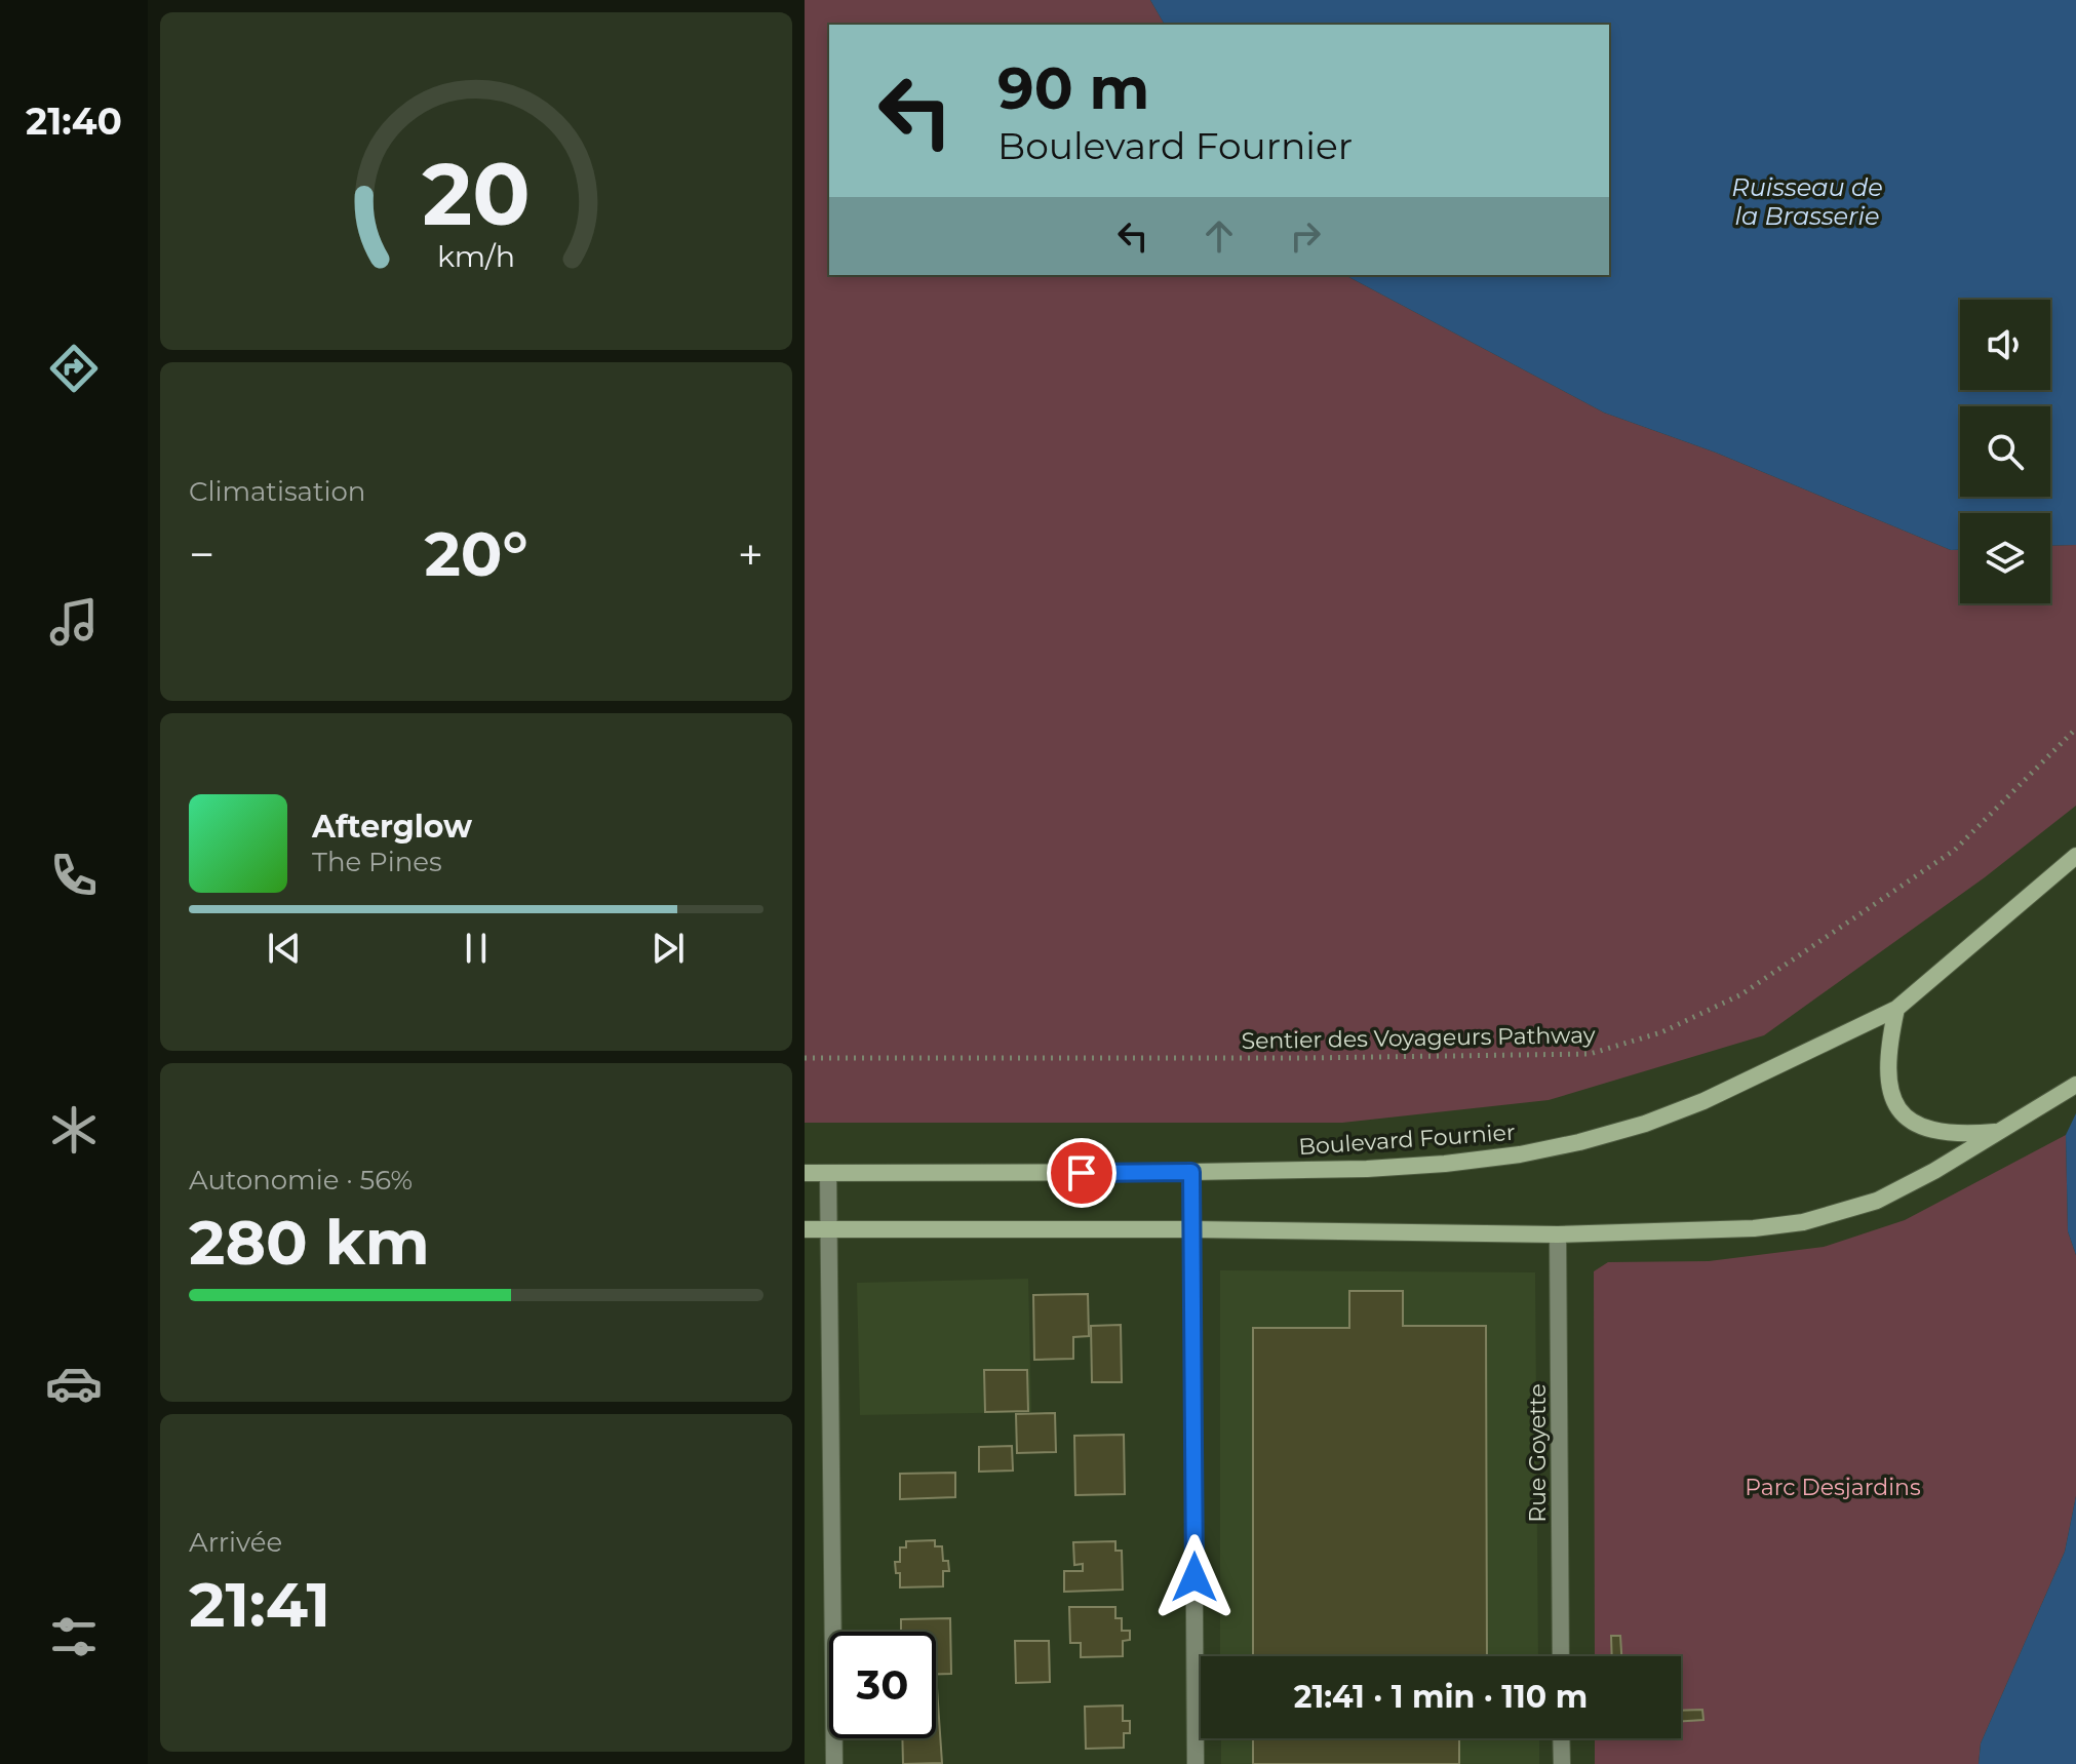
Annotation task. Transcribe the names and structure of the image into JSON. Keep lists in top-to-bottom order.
{
  "streets": {
    "main road": ["Boulevard Fournier"],
    "street": ["Rue Goyette"],
    "path": ["Sentier des Voyageurs Pathway"]
  },
  "water": ["Ruisseau de la Brasserie"],
  "parks": ["Parc Desjardins"],
  "page": {
    "tabs": "21:40",
    "turn": ["90 m", "Boulevard Fournier"],
    "tile": [
      "Climatisation",
      ["Autonomie · 56%", "280 km"],
      ["Arrivée", "21:41"]
    ],
    "heat": ["−", "20°", "+"],
    "song": ["Afterglow", "The Pines"],
    "limit": "30",
    "trip": "21:41 · 1 min · 110 m",
    "gauge": ["20", "km/h"]
  }
}
